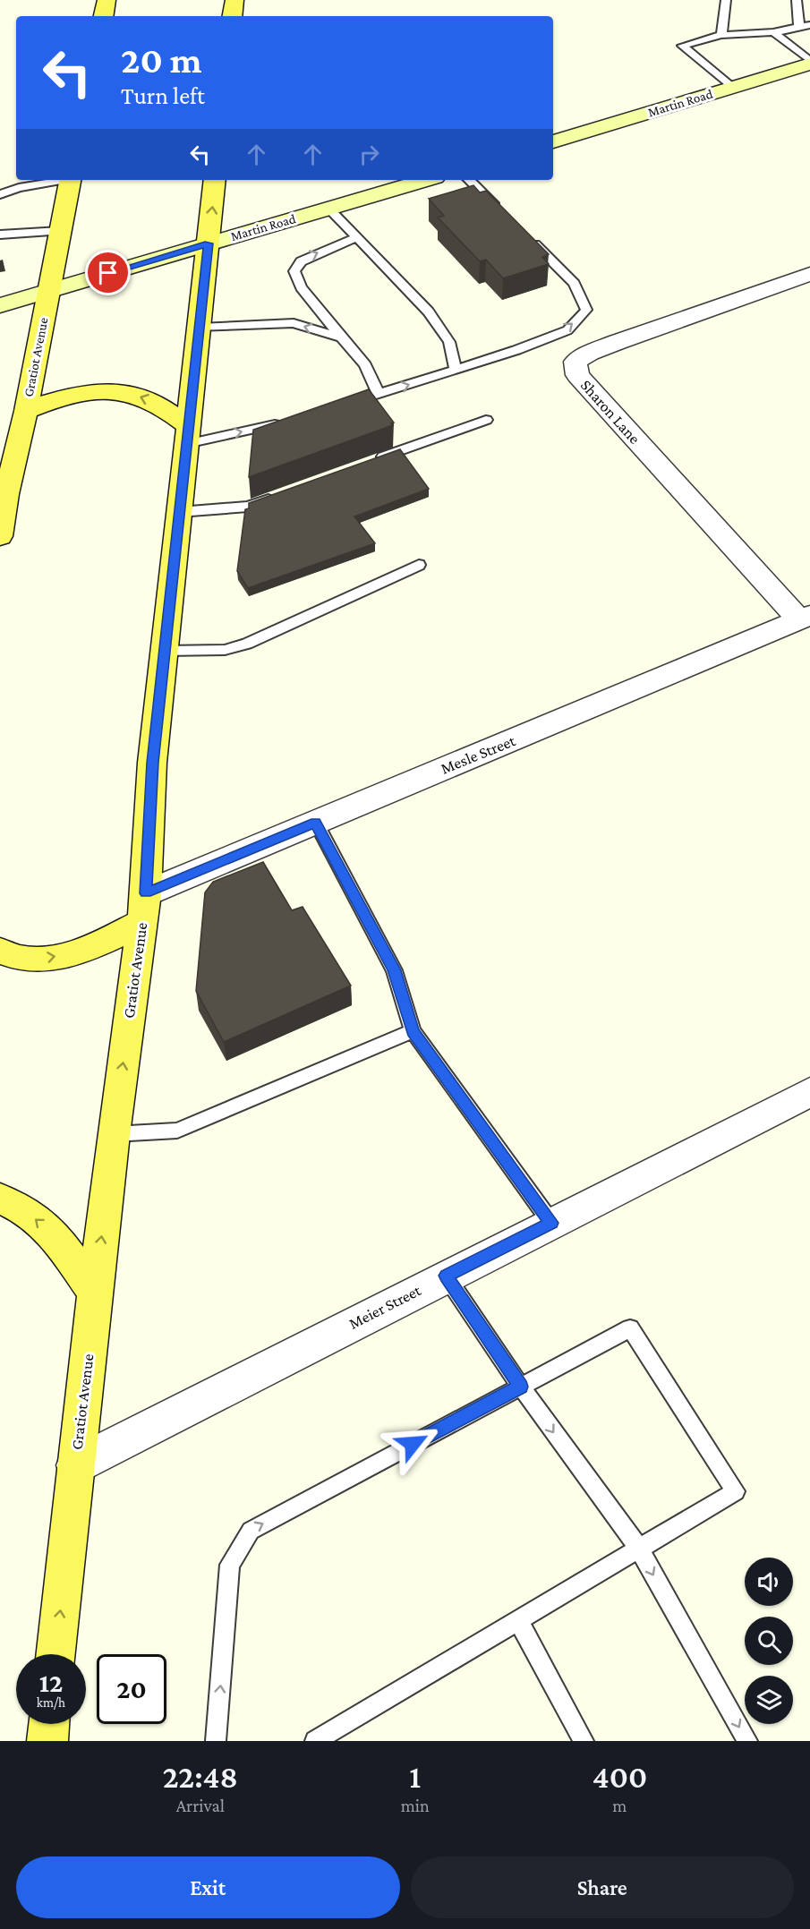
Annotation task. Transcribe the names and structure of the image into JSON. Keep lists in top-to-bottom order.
{
  "streets": {
    "main road": ["Gratiot Avenue"],
    "street": [
      "Martin Road",
      "Sharon Lane",
      "Mesle Street",
      "Meier Street"
    ]
  },
  "crossings": [
    ["Martin Road", "Gratiot Avenue"],
    ["Gratiot Avenue", "Mesle Street"],
    ["Gratiot Avenue", "Meier Street"],
    ["Sharon Lane", "Mesle Street"]
  ],
  "page": {
    "turn": ["20 m", "Turn left"],
    "speed": "12 km/h",
    "limit": "20",
    "eta": [
      "22:48",
      "Arrival",
      "1",
      "min",
      "400",
      "m"
    ],
    "buttons": ["Exit", "Share"]
  }
}
